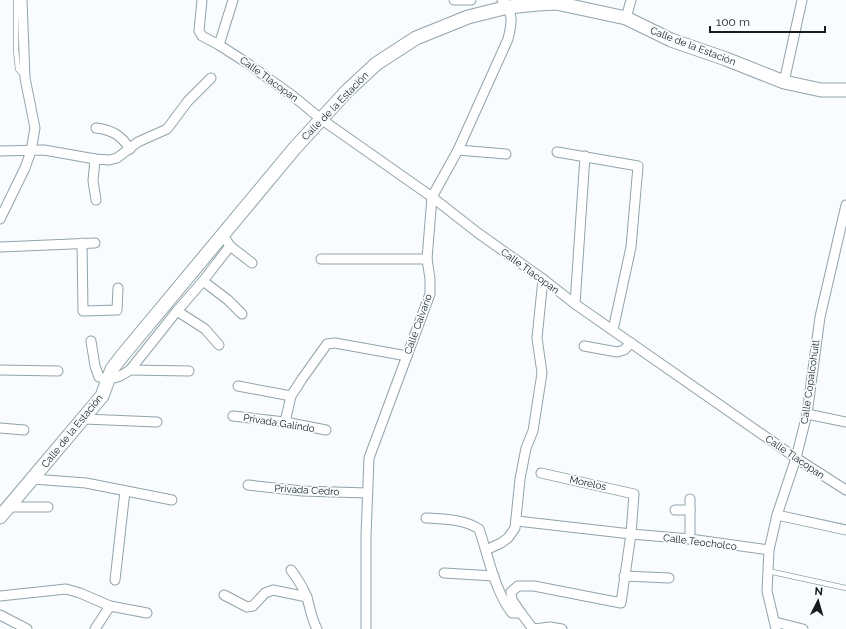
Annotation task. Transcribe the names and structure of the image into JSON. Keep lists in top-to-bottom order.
{
  "streets": {
    "street": [
      "Calle de la Estación",
      "Calle Tlacopan",
      "Calle Calvario",
      "Calle Copalcohuitl",
      "Privada Galindo",
      "Morelos",
      "Privada Cedro",
      "Calle Teocholco"
    ]
  },
  "crossings": [
    ["Calle de la Estación", "Calle Tlacopan"],
    ["Calle de la Estación", "Calle Calvario"],
    ["Calle Tlacopan", "Calle Calvario"],
    ["Calle Tlacopan", "Calle Copalcohuitl"],
    ["Calle Calvario", "Privada Cedro"],
    ["Calle Copalcohuitl", "Calle Teocholco"],
    ["Morelos", "Calle Teocholco"]
  ],
  "scale_bar": "100 m",
  "north": "top"
}
